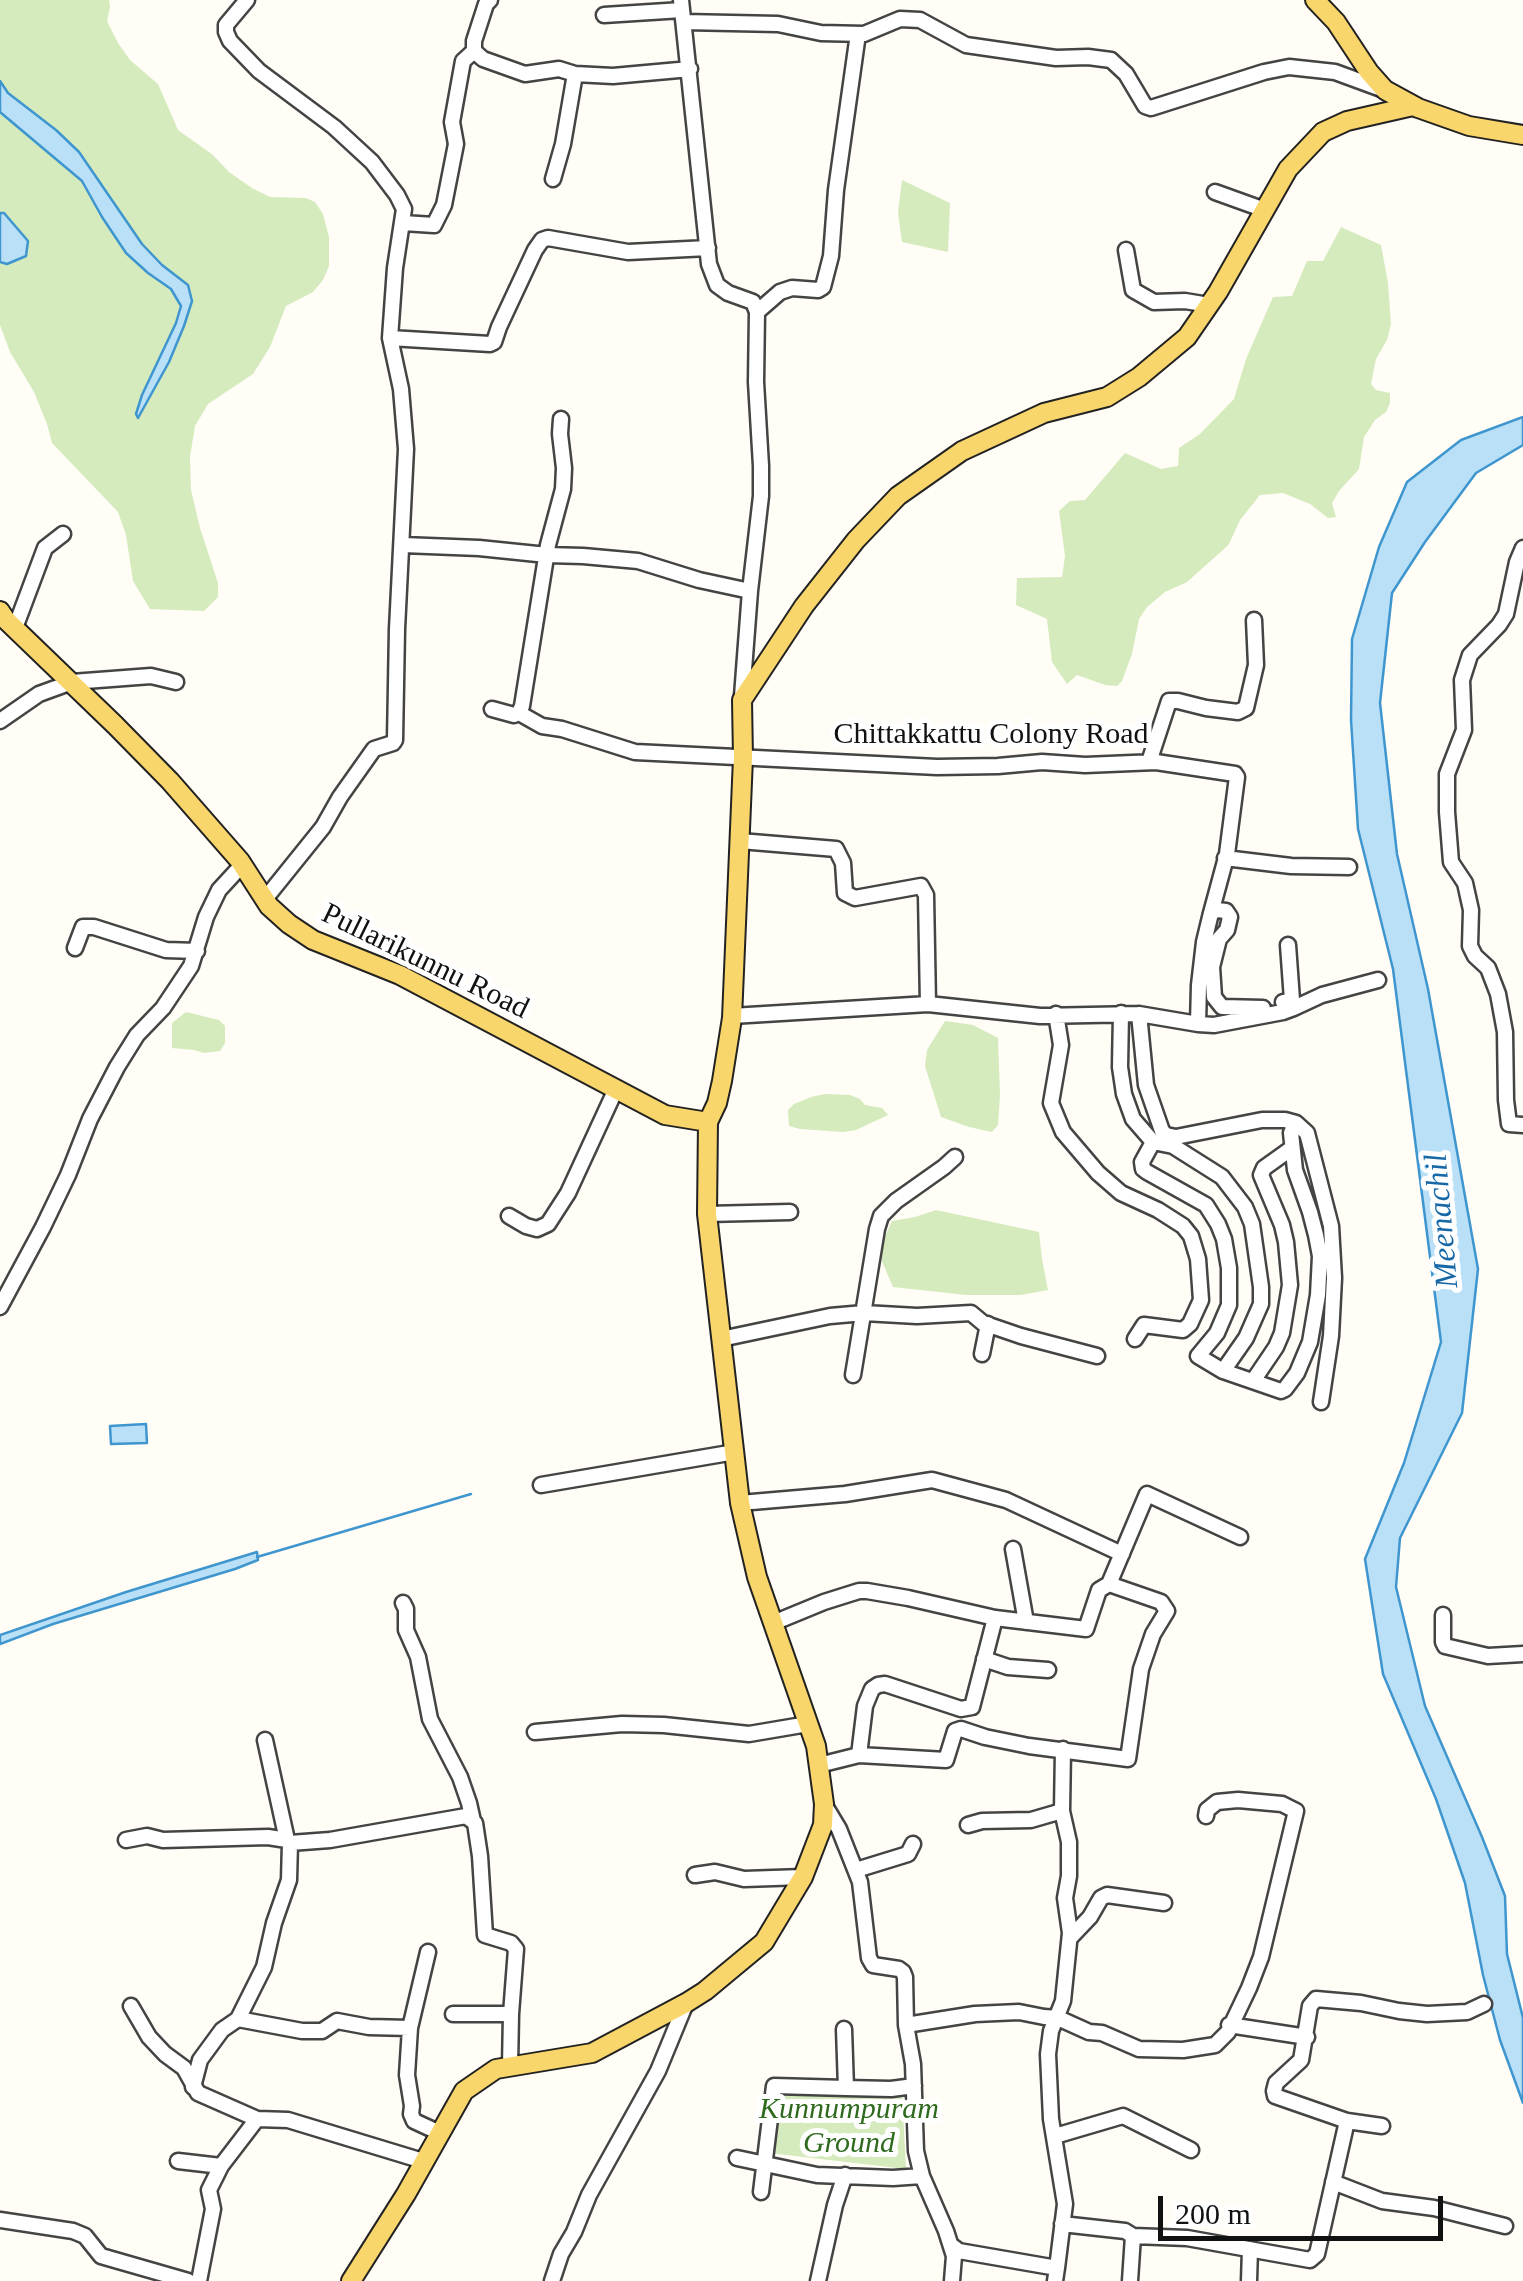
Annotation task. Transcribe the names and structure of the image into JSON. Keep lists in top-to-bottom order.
{
  "streets": {
    "main road": ["Pullarikunnu Road"],
    "street": ["Chittakkattu Colony Road"]
  },
  "water": ["Meenachil"],
  "parks": ["Kunnumpuram Ground"],
  "scale_bar": "200 m"
}
